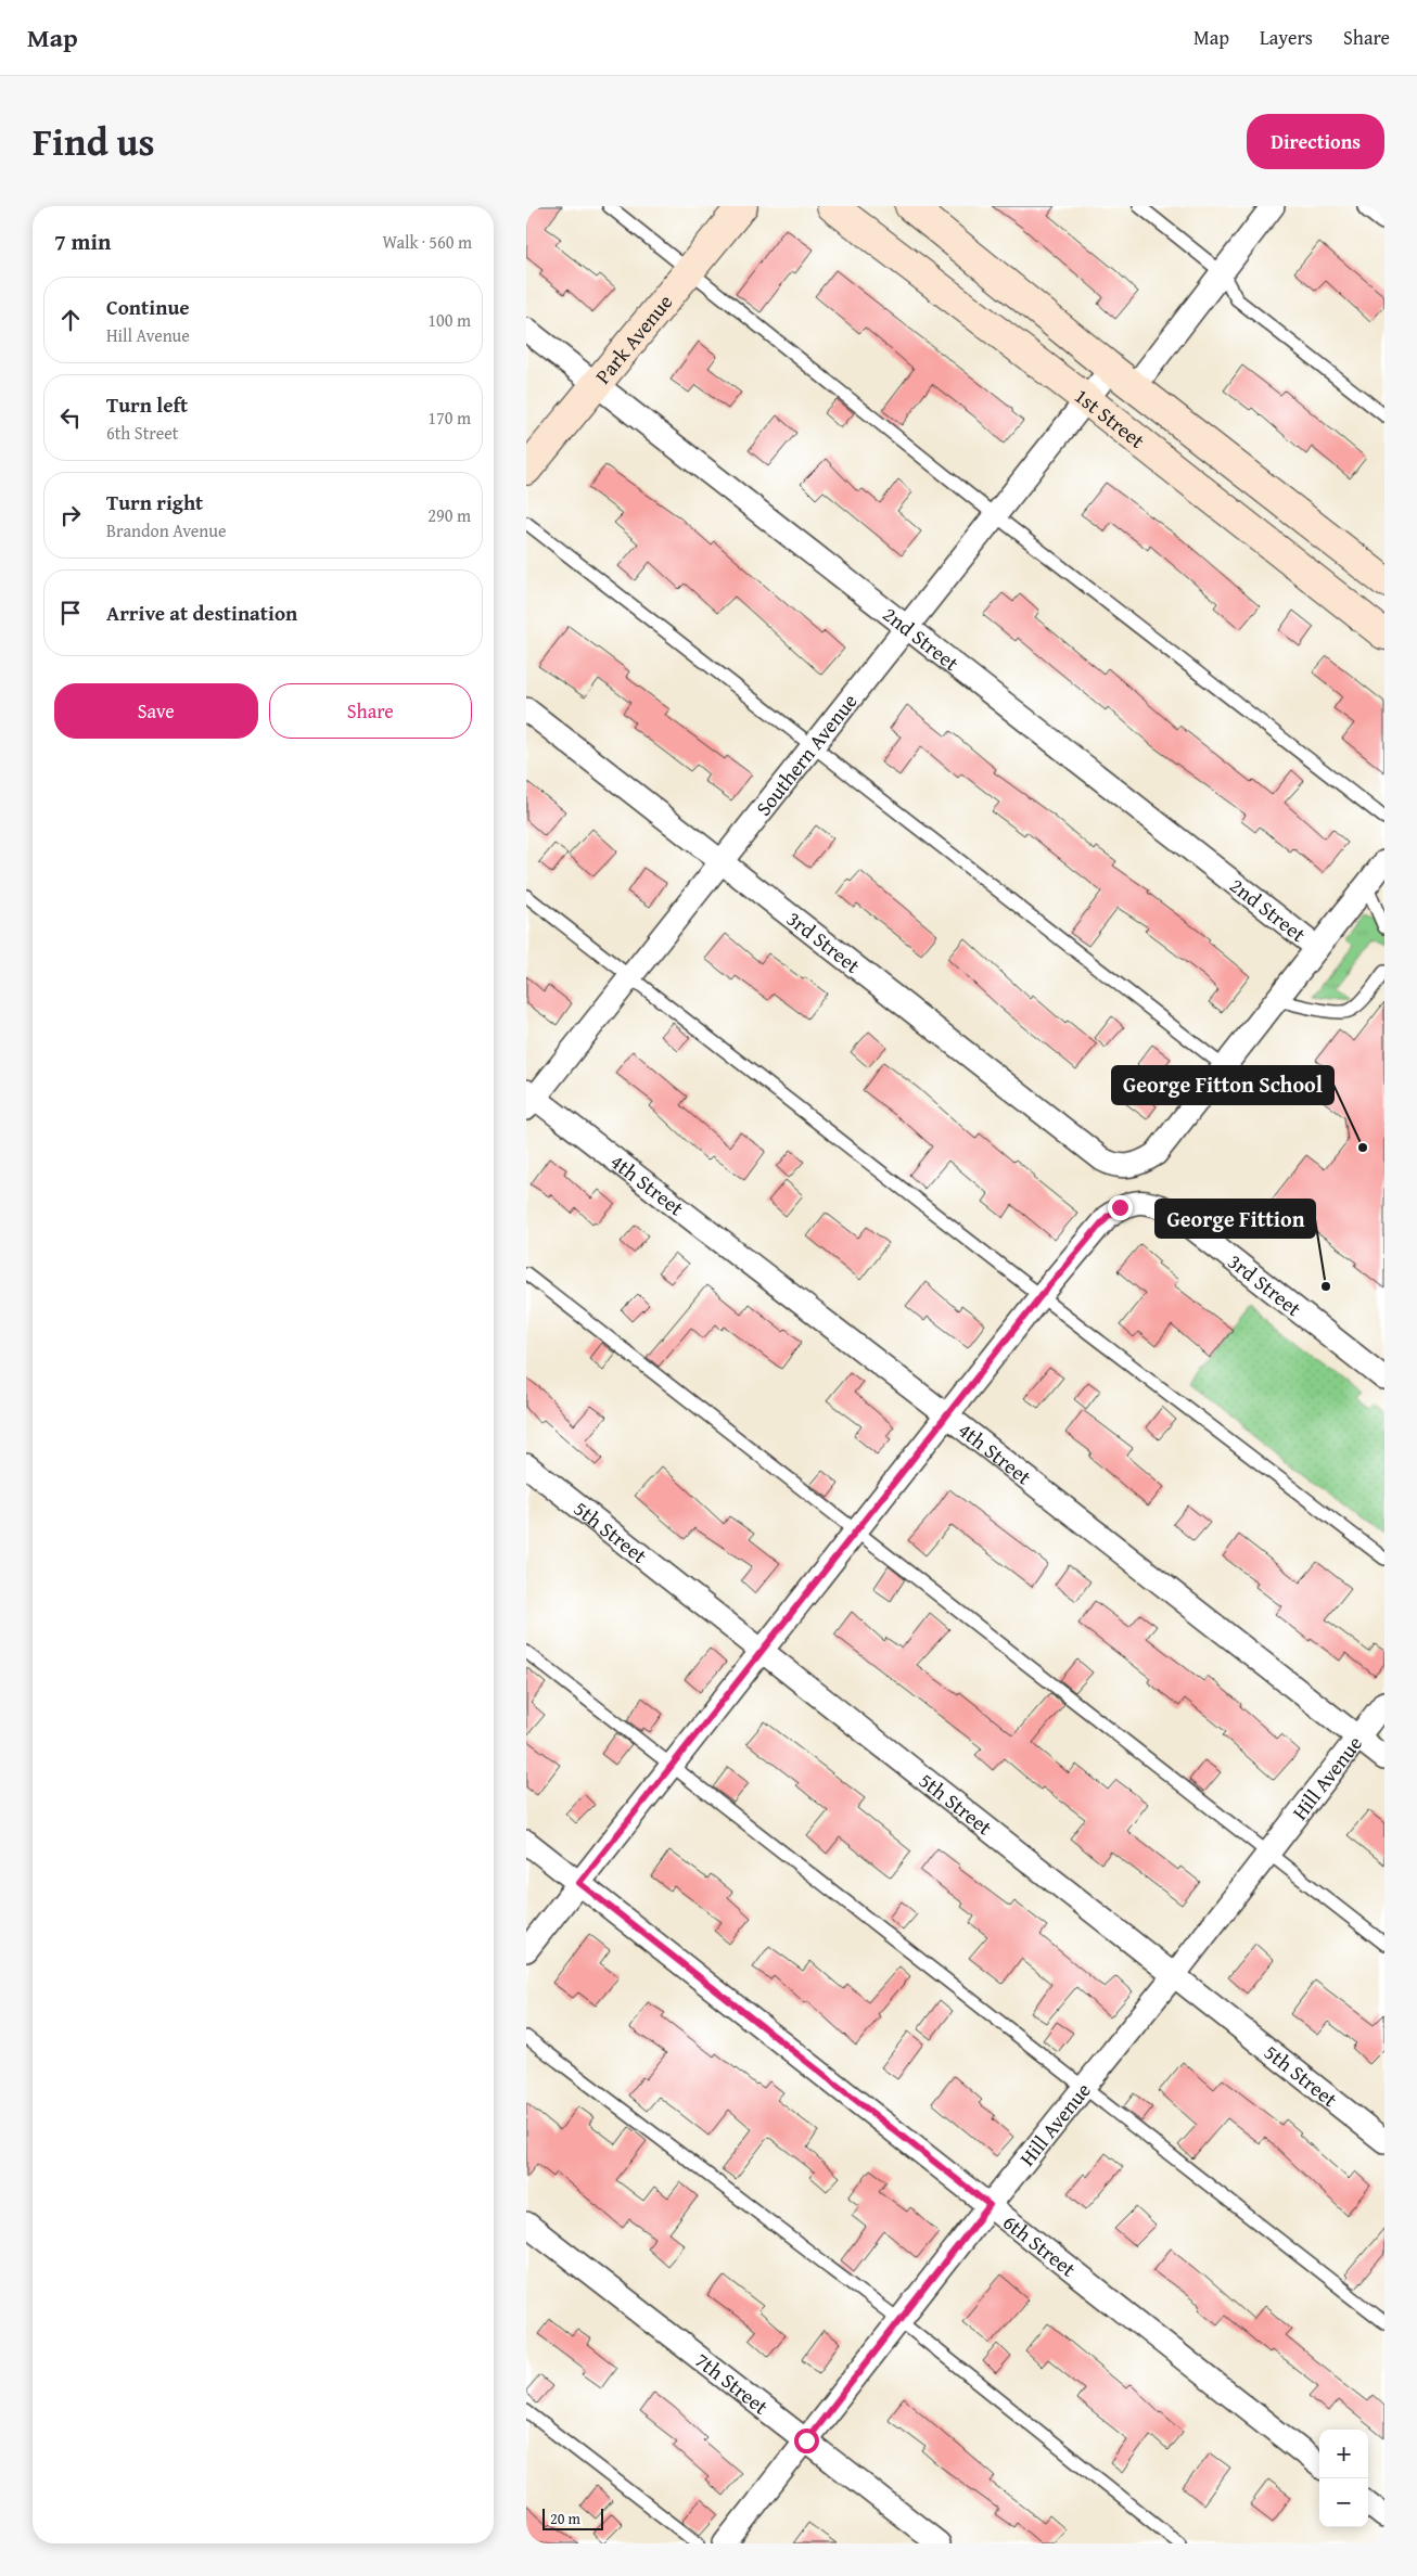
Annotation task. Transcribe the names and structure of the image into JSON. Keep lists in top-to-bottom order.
{
  "streets": {
    "main road": ["Park Avenue", "1st Street"],
    "street": [
      "2nd Street",
      "Southern Avenue",
      "3rd Street",
      "4th Street",
      "5th Street",
      "Hill Avenue",
      "6th Street",
      "7th Street"
    ]
  },
  "crossings": [
    ["Park Avenue", "2nd Street"],
    ["1st Street", "Southern Avenue"],
    ["2nd Street", "Southern Avenue"],
    ["Southern Avenue", "3rd Street"],
    ["Southern Avenue", "4th Street"],
    ["4th Street", "Hill Avenue"],
    ["5th Street", "Hill Avenue"],
    ["Hill Avenue", "6th Street"],
    ["Hill Avenue", "7th Street"]
  ],
  "places": ["George Fitton School", "George Fittion"],
  "scale_bar": "20 m",
  "page": {
    "header": "Map",
    "nav": ["Map", "Layers", "Share"],
    "title": "Find us",
    "buttons": [
      "Directions",
      ["Save", "Share"]
    ],
    "heading": ["7 min", "Walk · 560 m"],
    "list": [
      ["Continue", "Hill Avenue", "100 m"],
      ["Turn left", "6th Street", "170 m"],
      ["Turn right", "Brandon Avenue", "290 m"],
      "Arrive at destination"
    ],
    "map_buttons": ["+", "−"],
    "scale": "20 m"
  }
}
